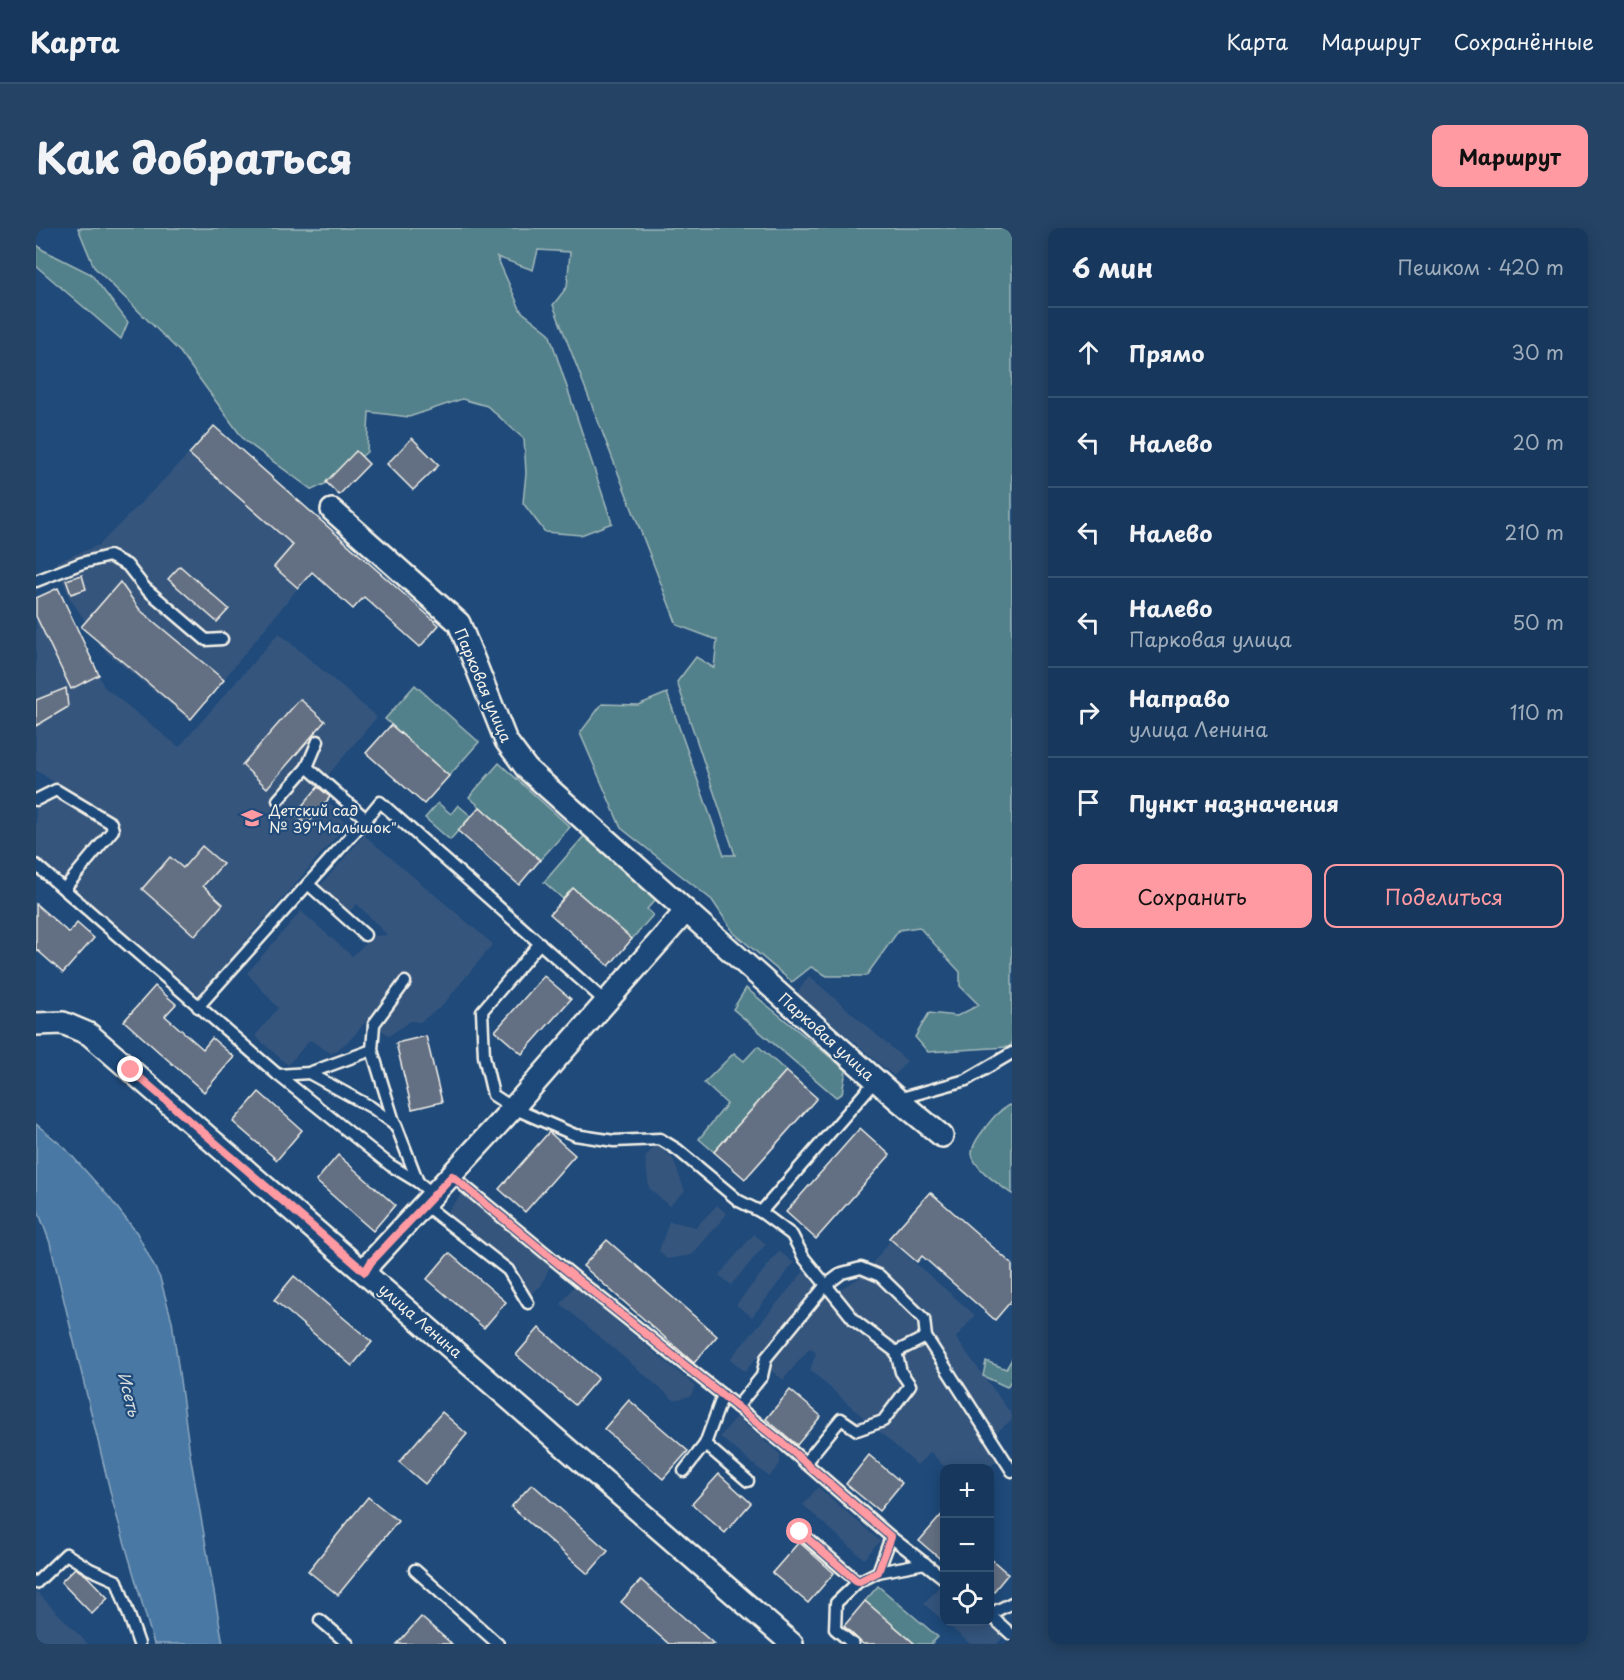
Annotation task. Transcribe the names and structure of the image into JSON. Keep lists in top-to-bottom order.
{
  "streets": {
    "street": ["Парковая улица", "улица Ленина"]
  },
  "water": ["Исеть"],
  "places": {
    "school or university": ["Детский сад № 39\"Малышок\""]
  },
  "page": {
    "header": "Карта",
    "nav": ["Карта", "Маршрут", "Сохранённые"],
    "title": "Как добраться",
    "buttons": [
      "Маршрут",
      ["Сохранить", "Поделиться"]
    ],
    "heading": ["6 мин", "Пешком · 420 m"],
    "list": [
      ["Прямо", "30 m"],
      ["Налево", "20 m"],
      ["Налево", "210 m"],
      ["Налево", "Парковая улица", "50 m"],
      ["Направо", "улица Ленина", "110 m"],
      "Пункт назначения"
    ],
    "map_buttons": ["+", "−"]
  }
}
